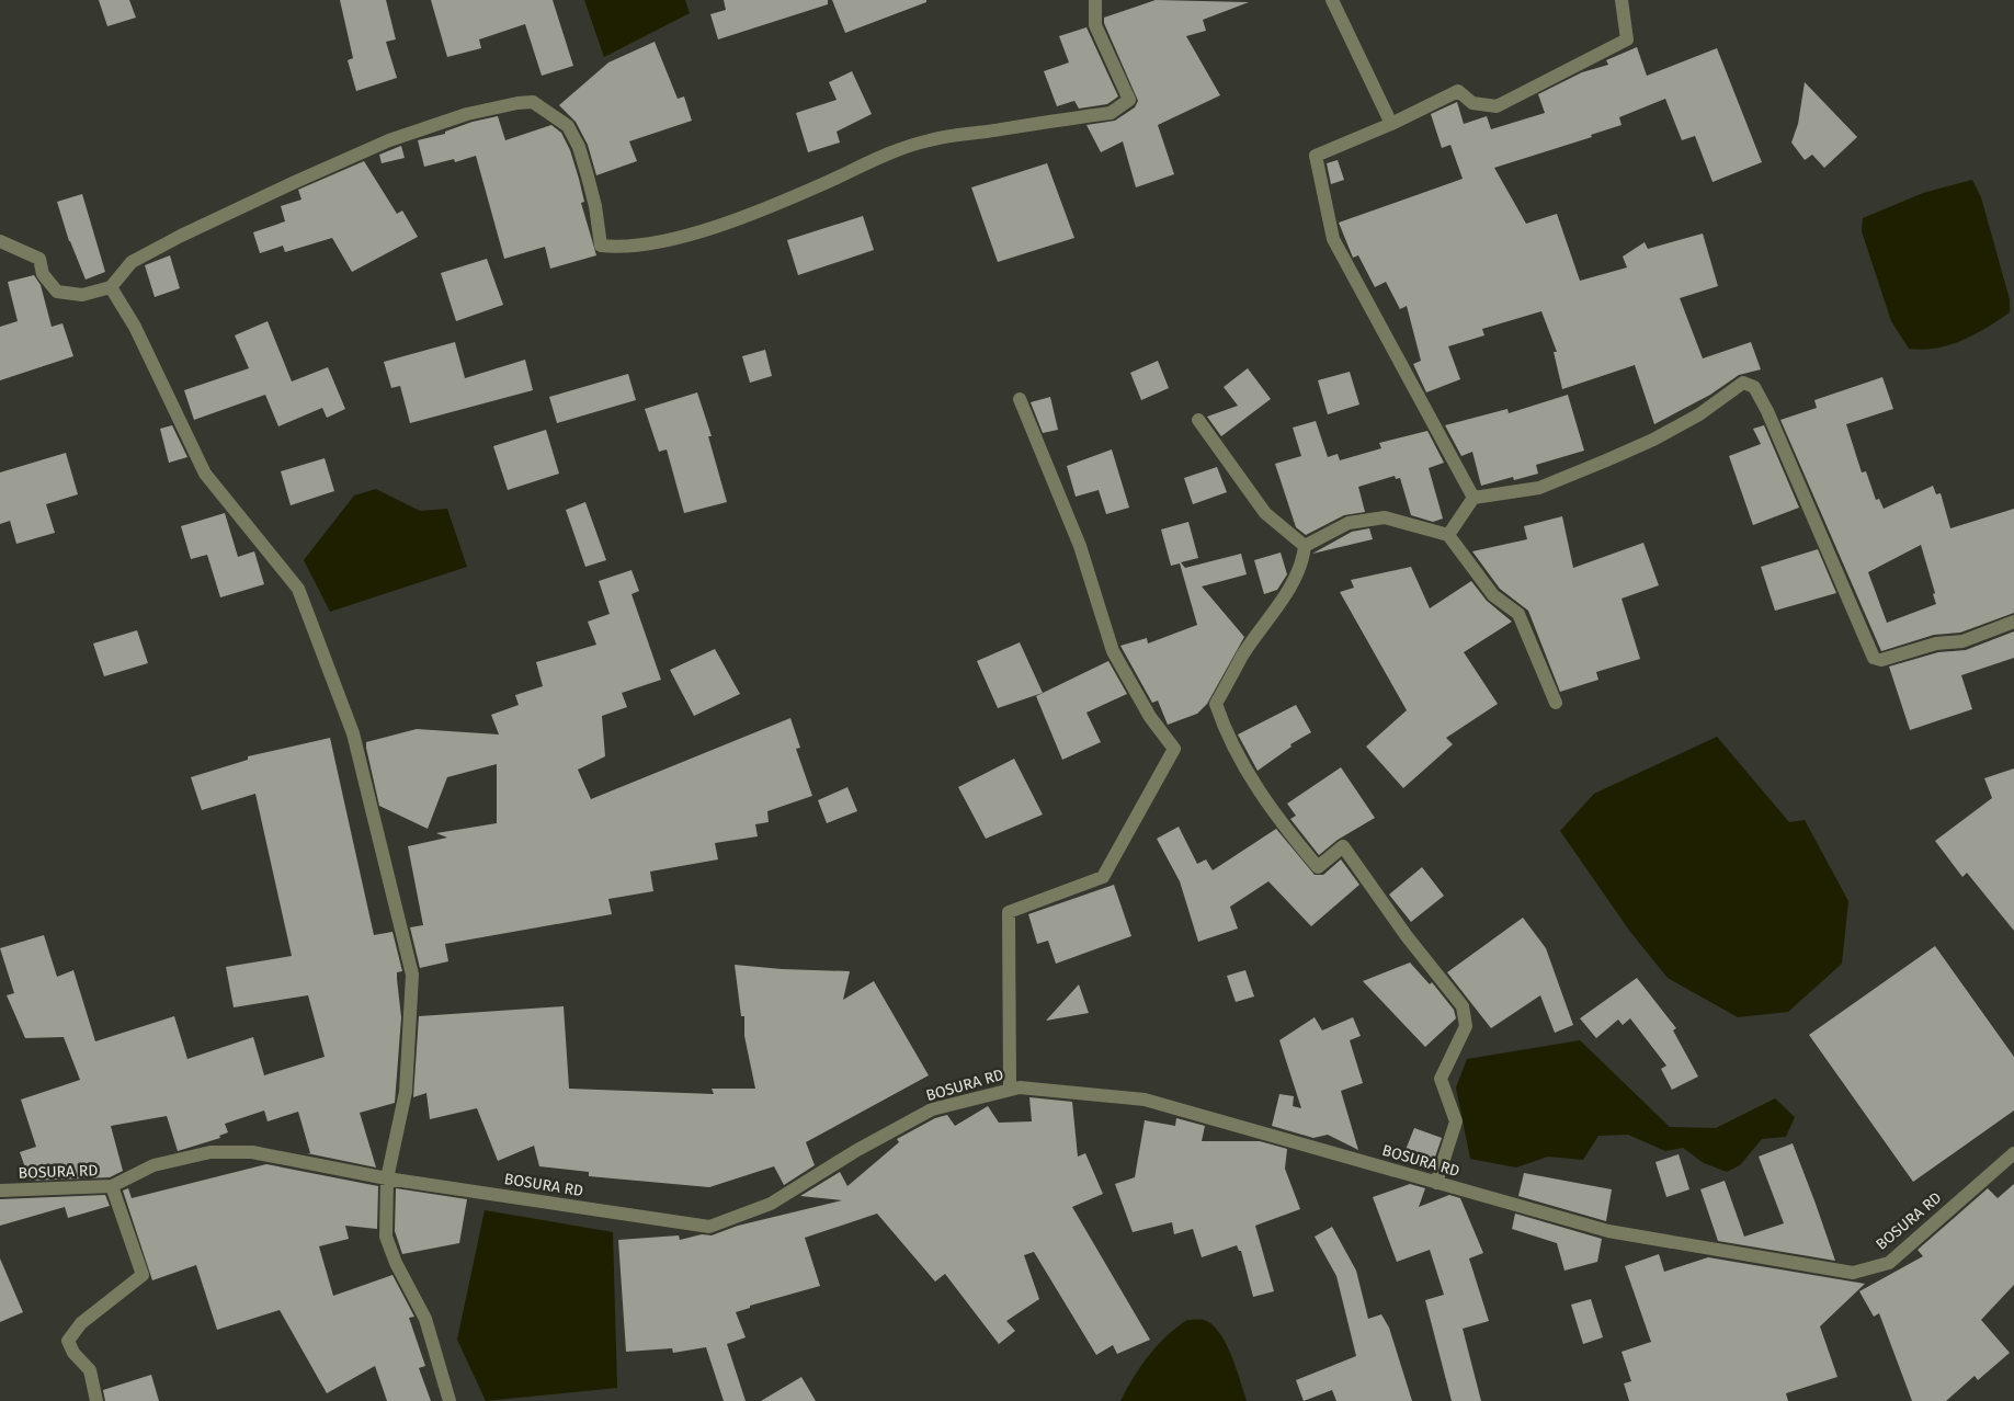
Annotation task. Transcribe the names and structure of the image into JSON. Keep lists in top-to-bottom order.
{
  "streets": {
    "street": ["BOSURA RD"]
  }
}
